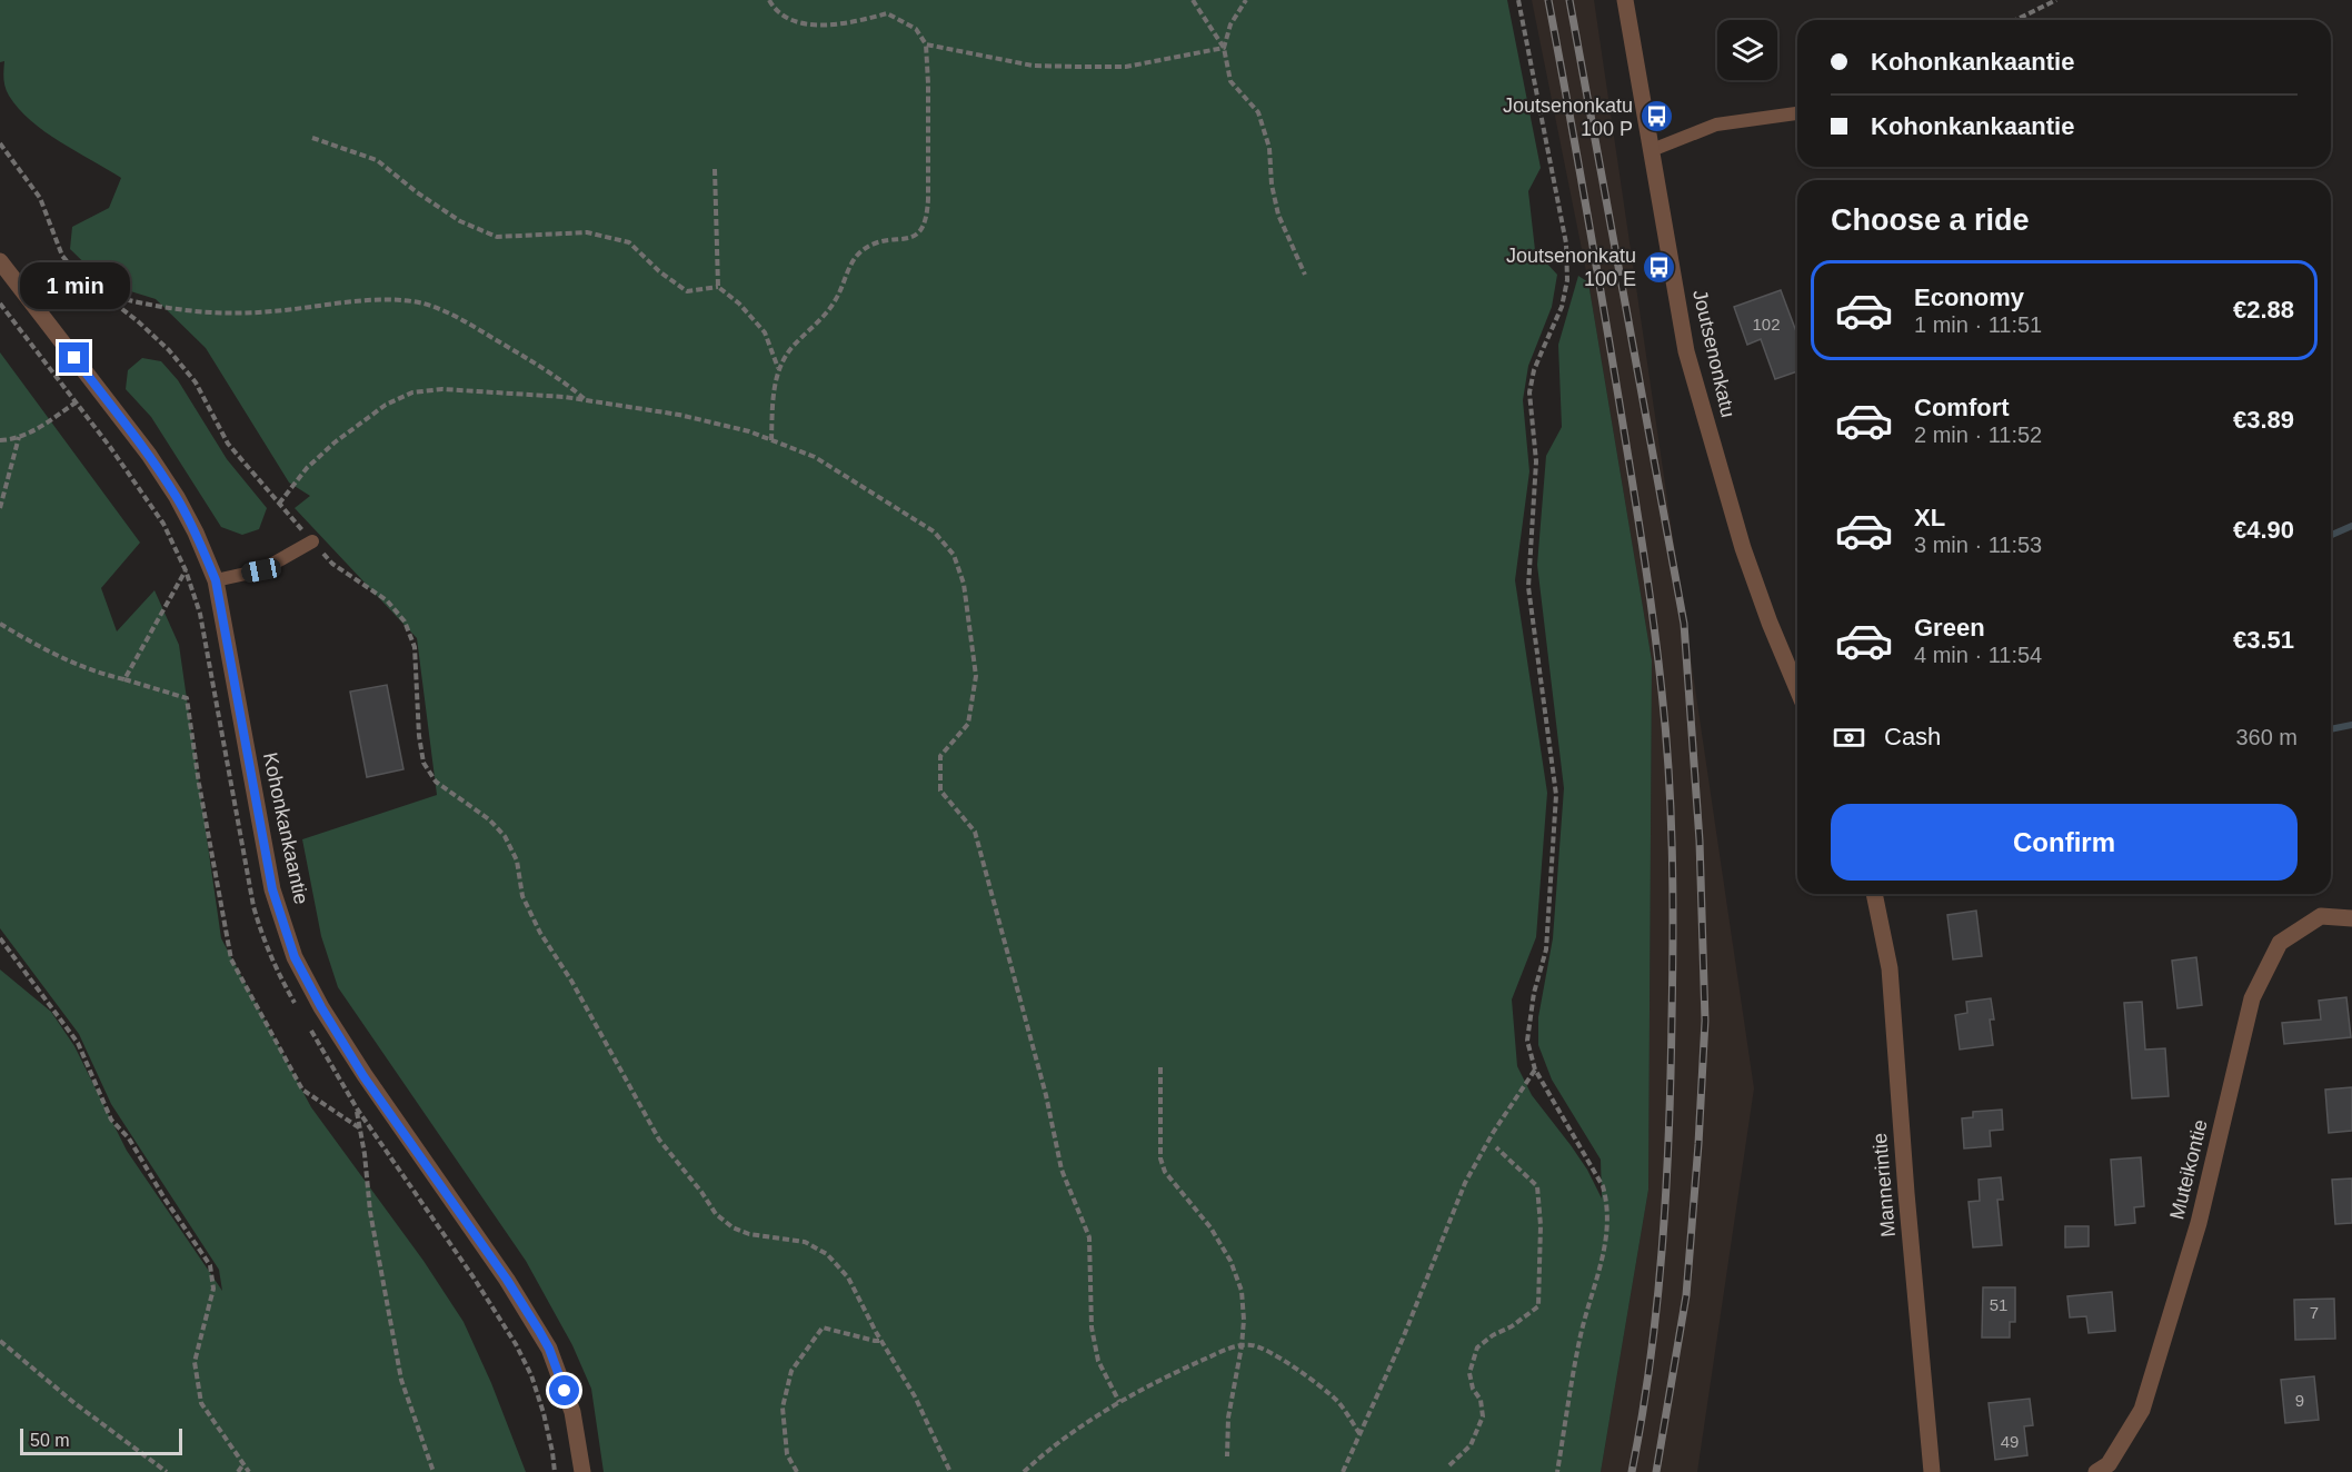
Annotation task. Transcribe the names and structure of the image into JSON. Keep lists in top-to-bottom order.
{
  "streets": {
    "street": [
      "Joutsenonkatu",
      "Kohonkankaantie",
      "Muteikontie",
      "Mannerintie"
    ]
  },
  "places": {
    "bus stop": ["Joutsenonkatu 100 P", "Joutsenonkatu 100 E"]
  },
  "house_numbers": [
    "102",
    "51",
    "7",
    "9",
    "49"
  ],
  "scale_bar": "50 m",
  "page": {
    "banner": ["Kohonkankaantie", "Kohonkankaantie"],
    "heading": "Choose a ride",
    "list": [
      {
        "name": "Economy",
        "note": "1 min · 11:51",
        "value": "€2.88"
      },
      {
        "name": "Comfort",
        "note": "2 min · 11:52",
        "value": "€3.89"
      },
      {
        "name": "XL",
        "note": "3 min · 11:53",
        "value": "€4.90"
      },
      {
        "name": "Green",
        "note": "4 min · 11:54",
        "value": "€3.51"
      }
    ],
    "bubble": "1 min",
    "pay": ["Cash", "360 m"],
    "buttons": "Confirm",
    "scale": "50 m"
  }
}
